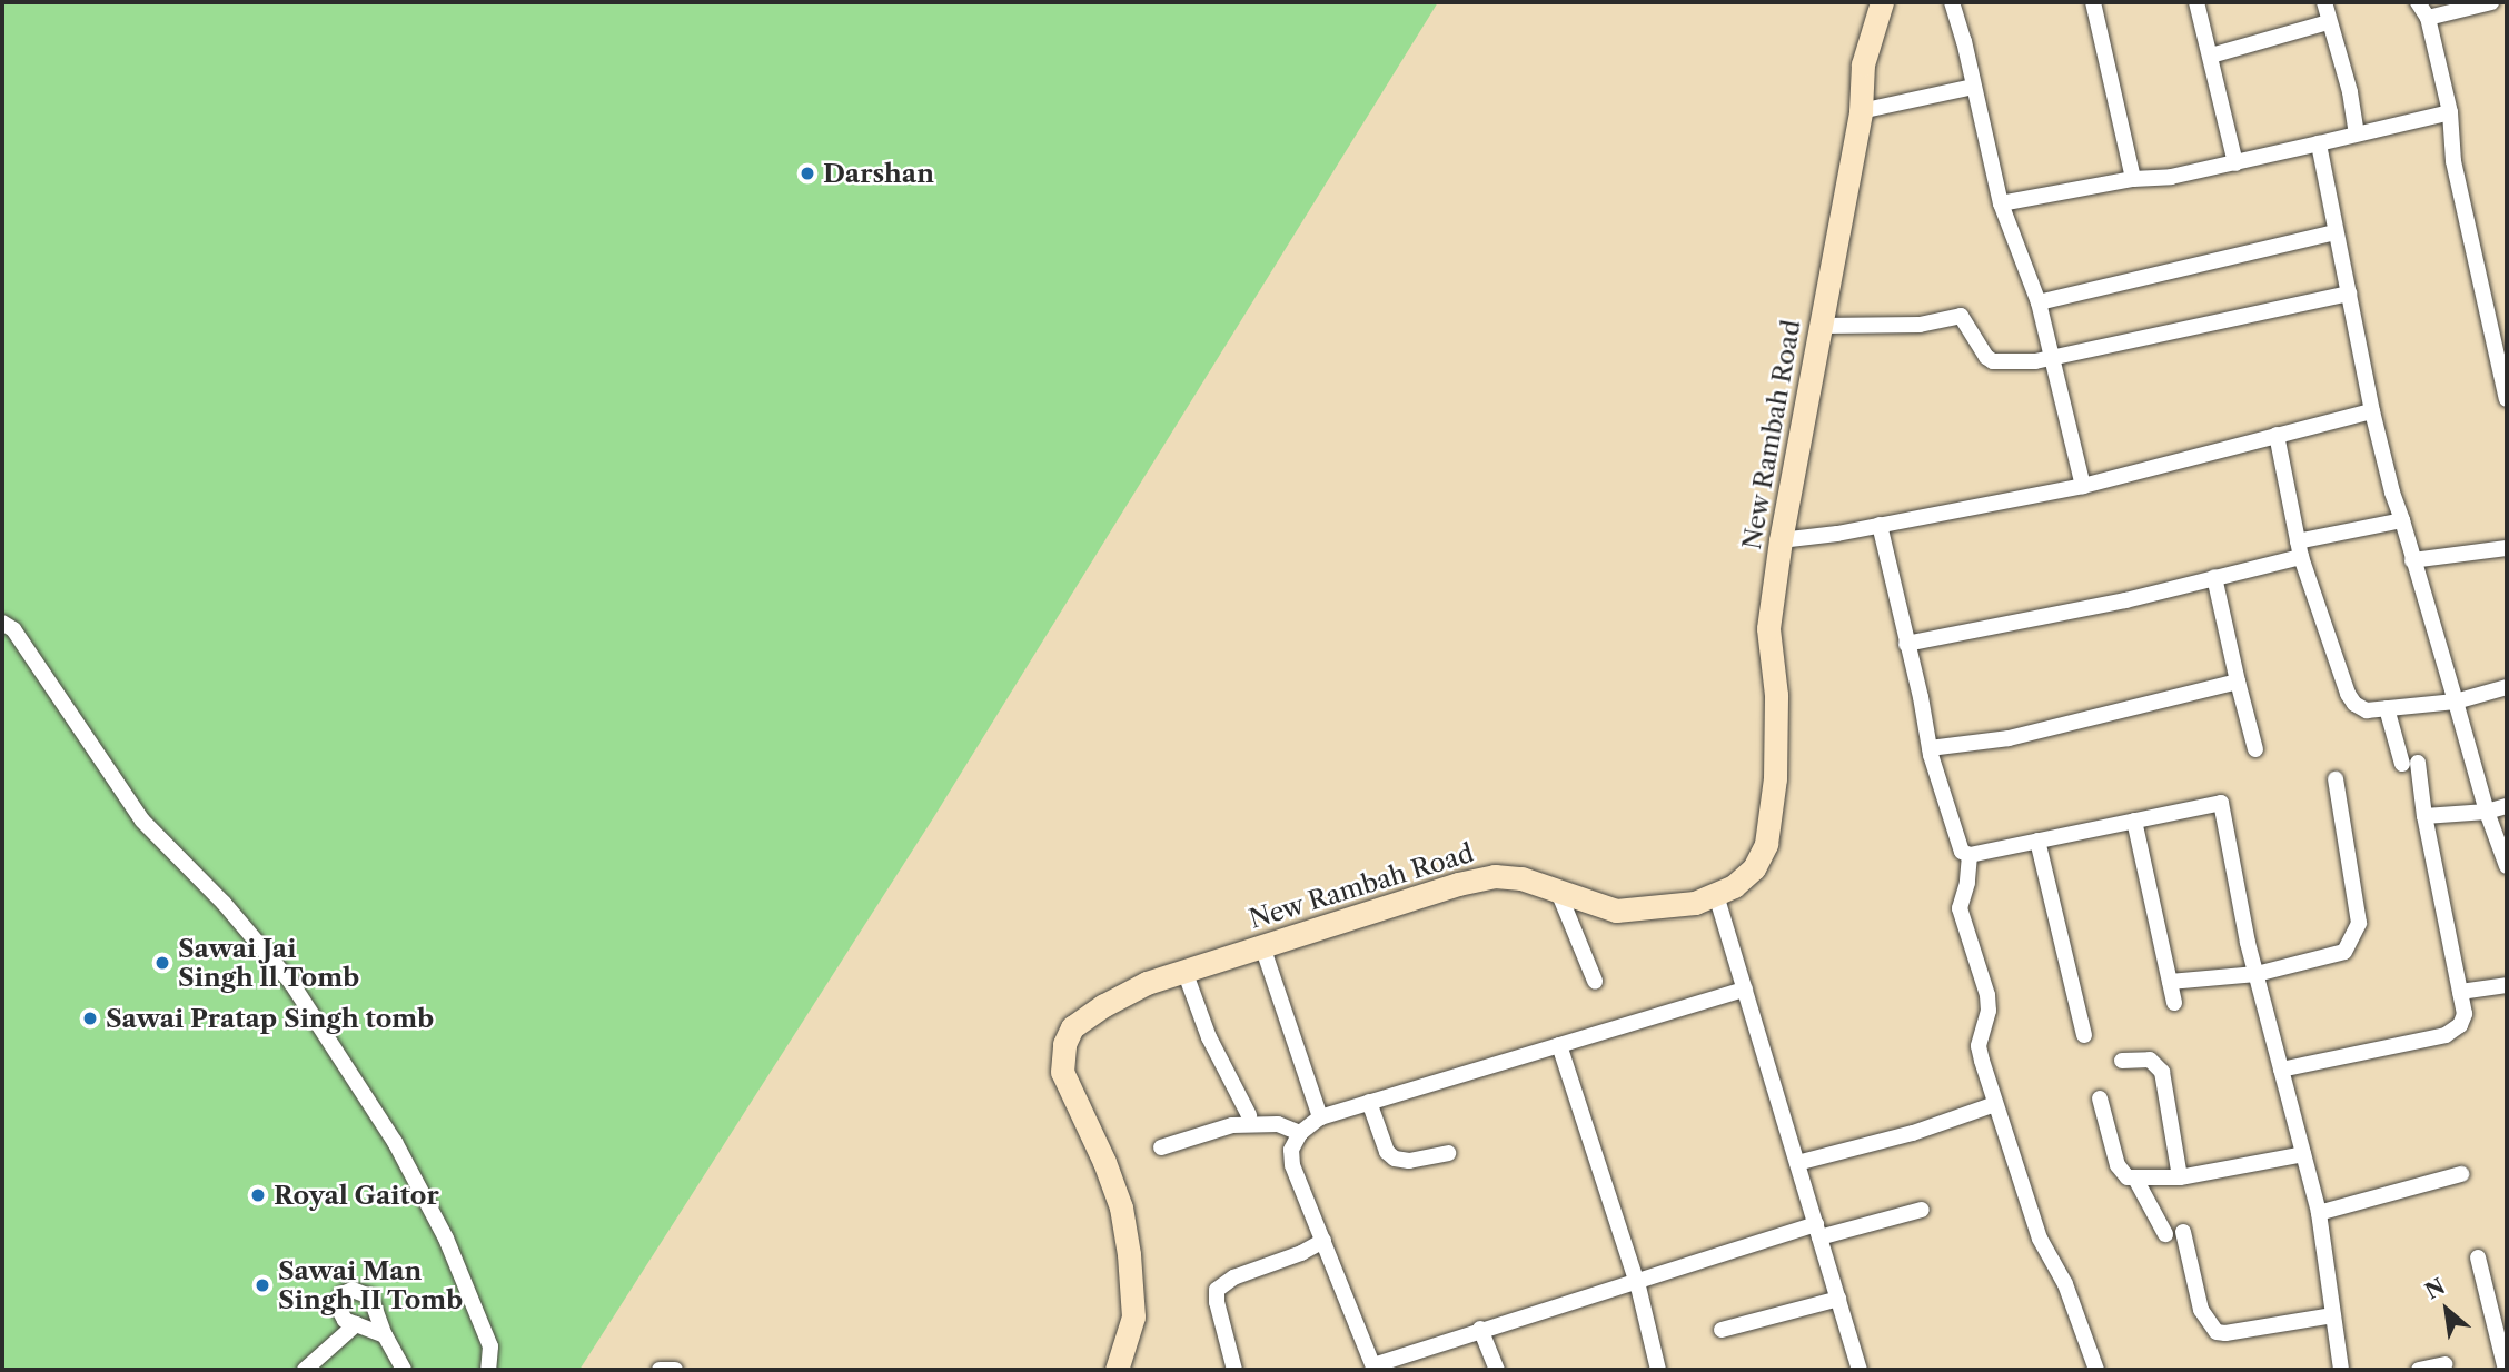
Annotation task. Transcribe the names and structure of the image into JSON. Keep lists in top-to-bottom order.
{
  "streets": {
    "street": ["New Rambah Road"]
  },
  "places": [
    "Darshan",
    "Sawai Jai Singh ll Tomb",
    "Sawai Pratap Singh tomb",
    "Royal Gaitor",
    "Sawai Man Singh II Tomb"
  ],
  "north": "top left"
}
